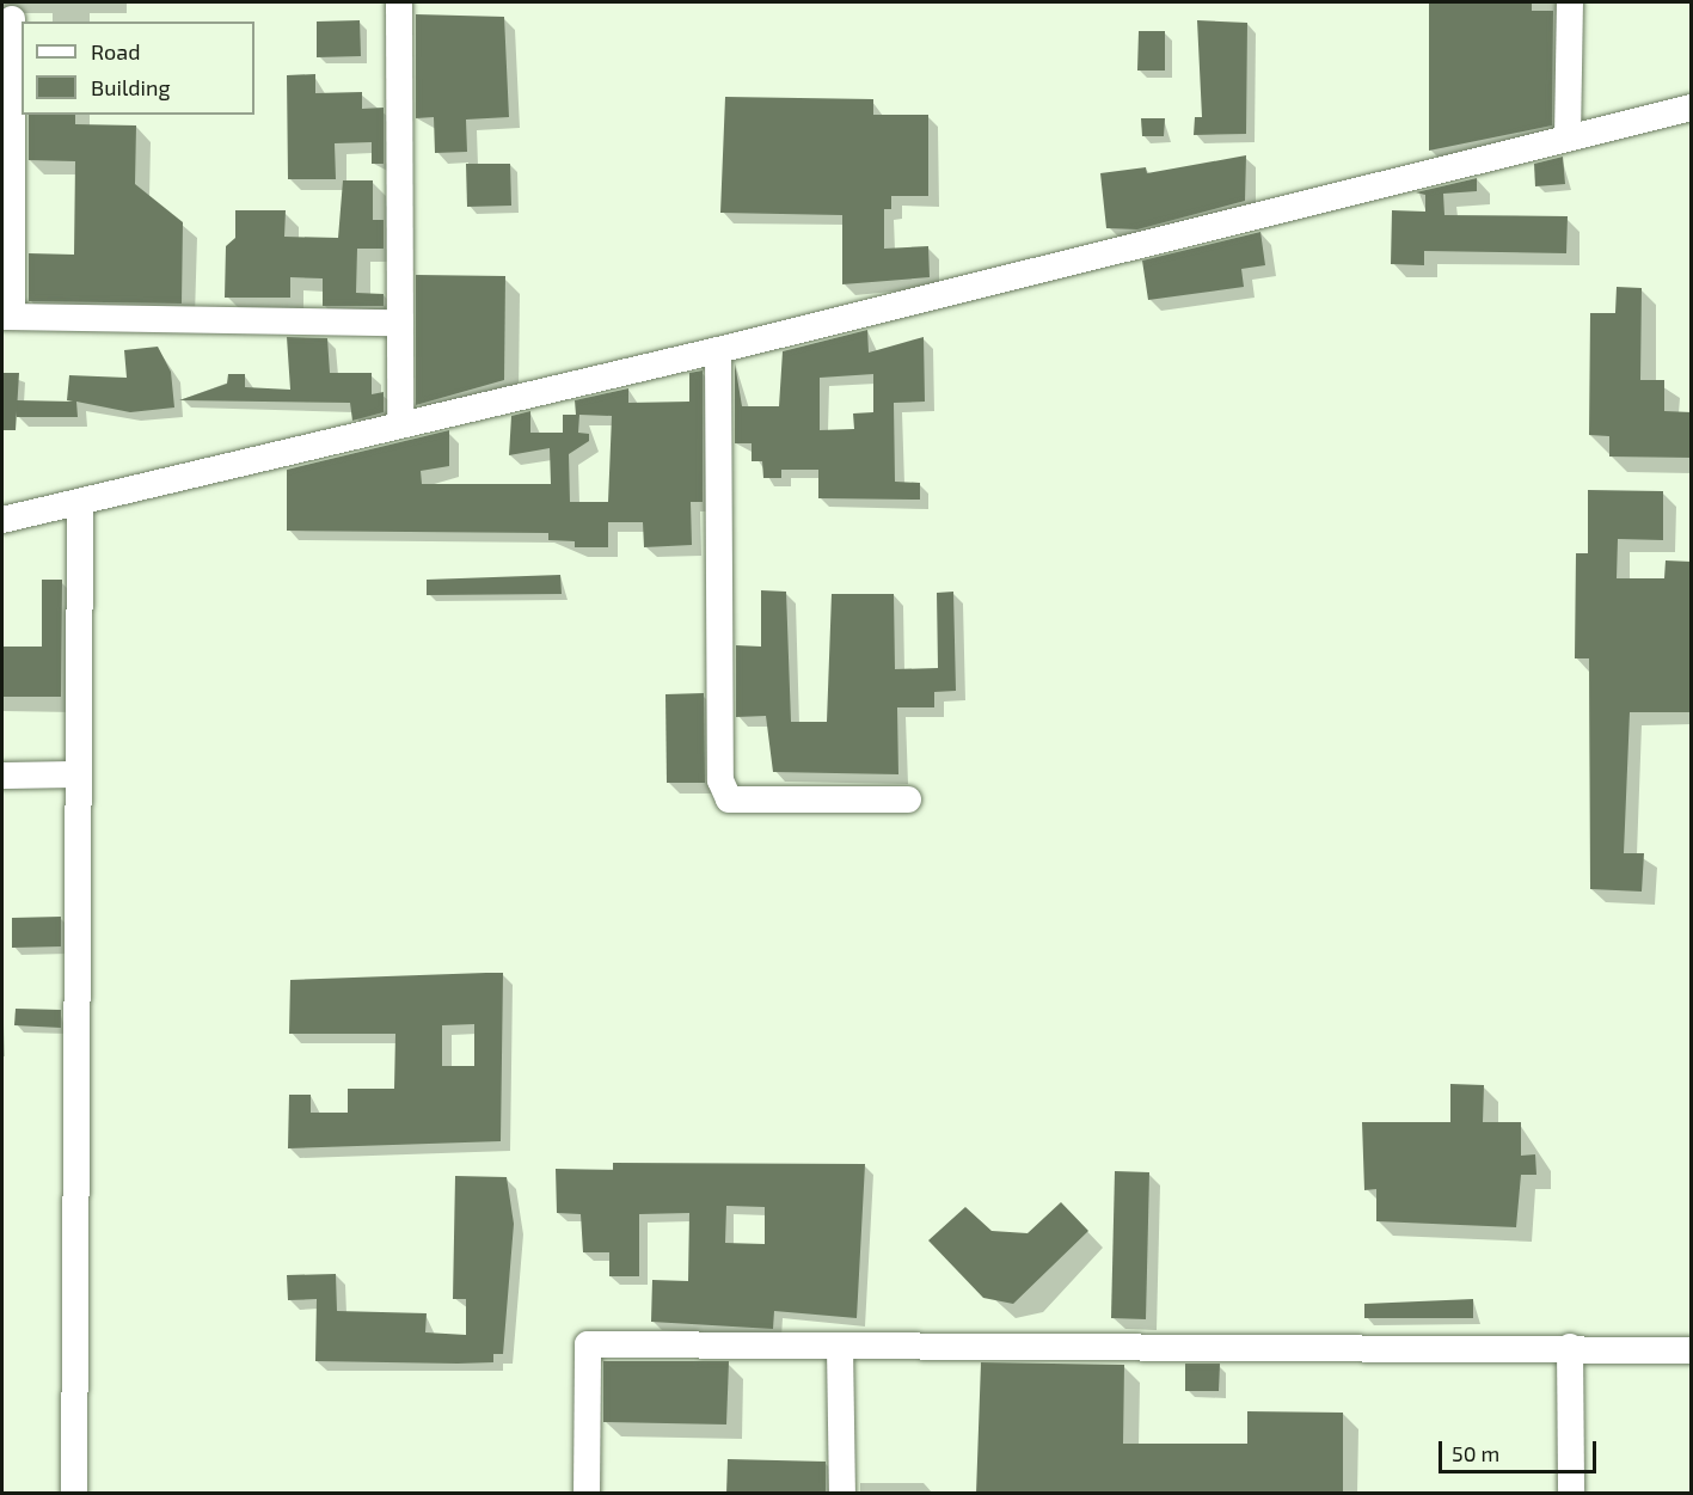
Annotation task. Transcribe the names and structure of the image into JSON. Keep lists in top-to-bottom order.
{
  "legend": ["Road", "Building"],
  "scale_bar": "50 m"
}
